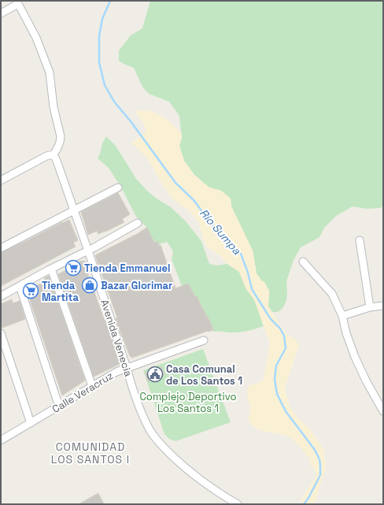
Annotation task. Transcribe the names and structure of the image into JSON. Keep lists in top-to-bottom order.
{
  "streets": {
    "street": ["Avenida Venecia", "Calle Veracruz"]
  },
  "crossings": [
    ["Avenida Venecia", "Calle Veracruz"]
  ],
  "districts": ["COMUNIDAD LOS SANTOS I"],
  "water": ["Río Sumpa"],
  "parks": ["Complejo Deportivo Los Santos 1"],
  "places": {
    "supermarket": ["Tienda Emmanuel", "Tienda Martita"],
    "shop": ["Bazar Glorimar"],
    "public building": ["Casa Comunal de Los Santos 1"]
  }
}
